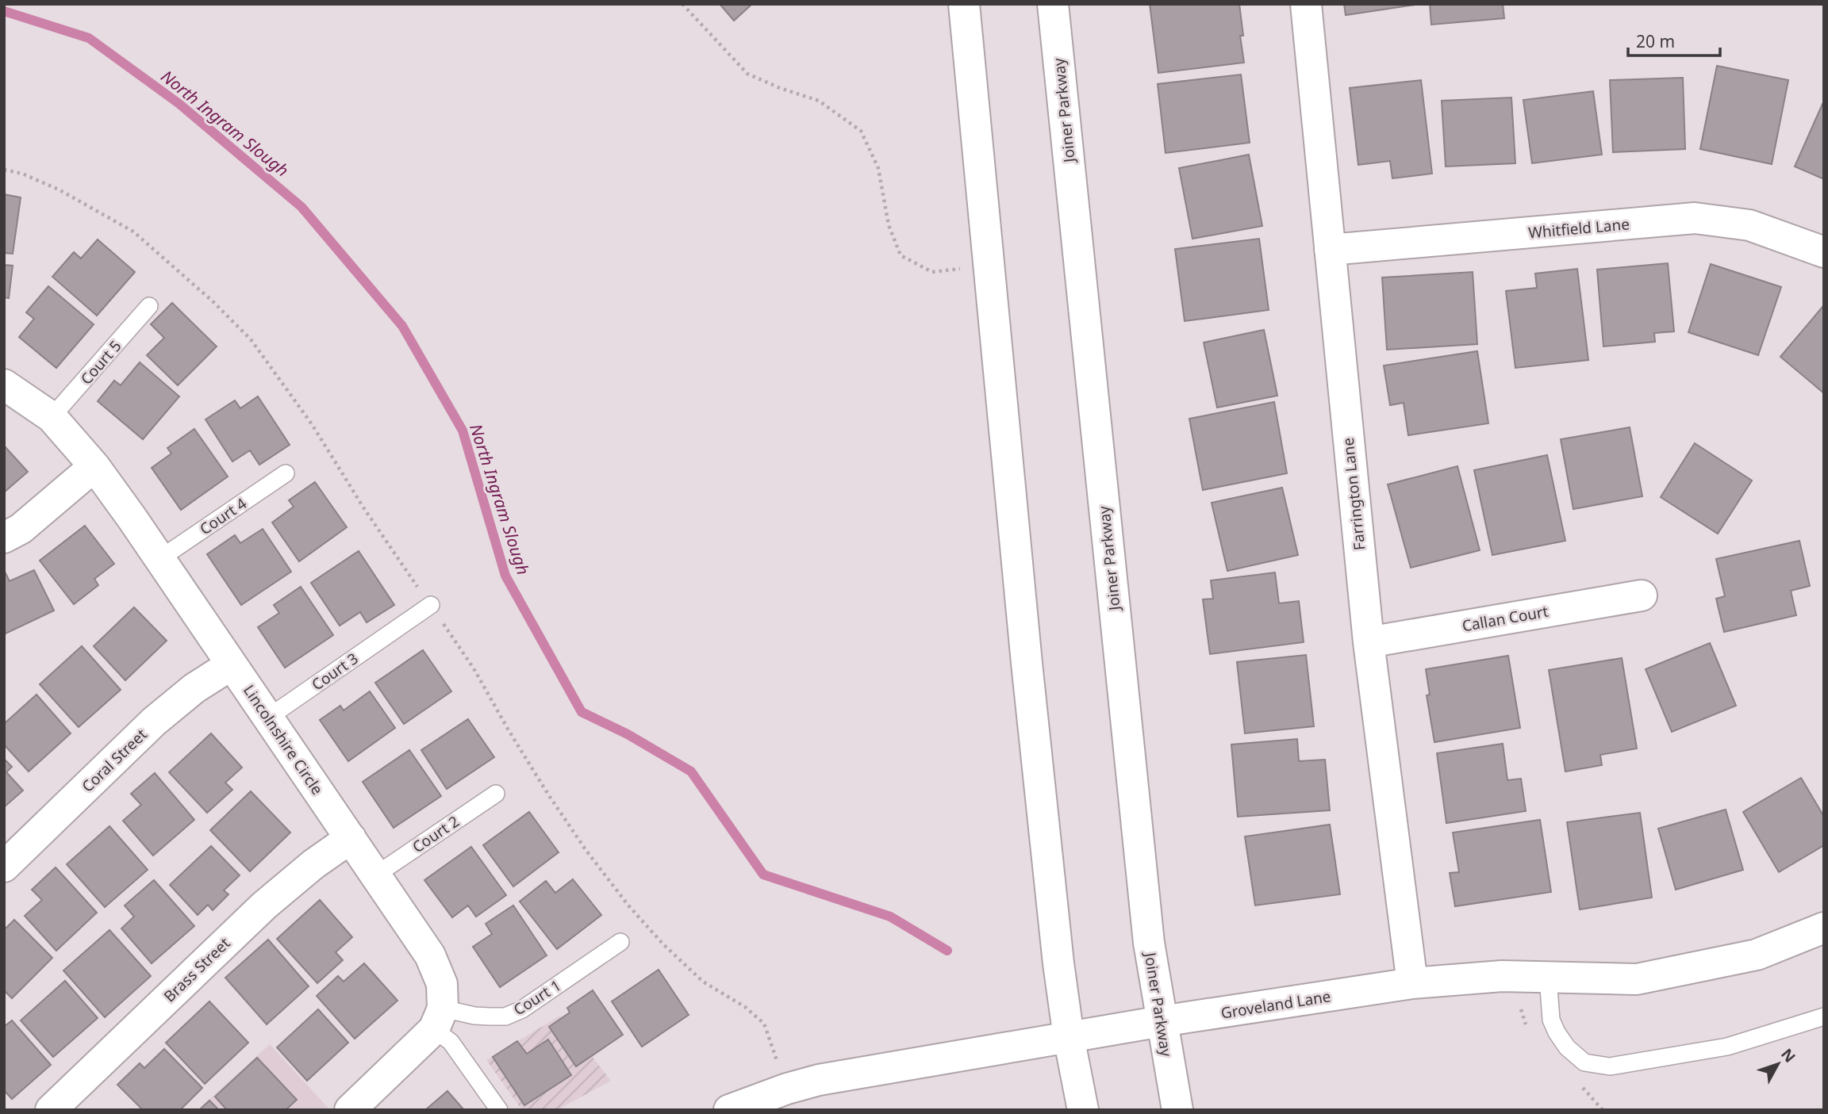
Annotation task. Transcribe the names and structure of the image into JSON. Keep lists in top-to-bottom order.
{
  "streets": {
    "street": [
      "Joiner Parkway",
      "Whitfield Lane",
      "Farrington Lane",
      "Callan Court",
      "Lincolnshire Circle",
      "Coral Street",
      "Brass Street",
      "Groveland Lane"
    ],
    "lane": [
      "Court 5",
      "Court 4",
      "Court 3",
      "Court 2",
      "Court 1"
    ]
  },
  "crossings": [
    ["Joiner Parkway", "Groveland Lane"],
    ["Whitfield Lane", "Farrington Lane"],
    ["Court 5", "Lincolnshire Circle"],
    ["Farrington Lane", "Callan Court"],
    ["Farrington Lane", "Groveland Lane"],
    ["Court 4", "Lincolnshire Circle"],
    ["Court 3", "Lincolnshire Circle"],
    ["Lincolnshire Circle", "Coral Street"],
    ["Lincolnshire Circle", "Court 2"],
    ["Lincolnshire Circle", "Brass Street"],
    ["Lincolnshire Circle", "Court 1"]
  ],
  "water": ["North Ingram Slough"],
  "scale_bar": "20 m",
  "north": "top right"
}
